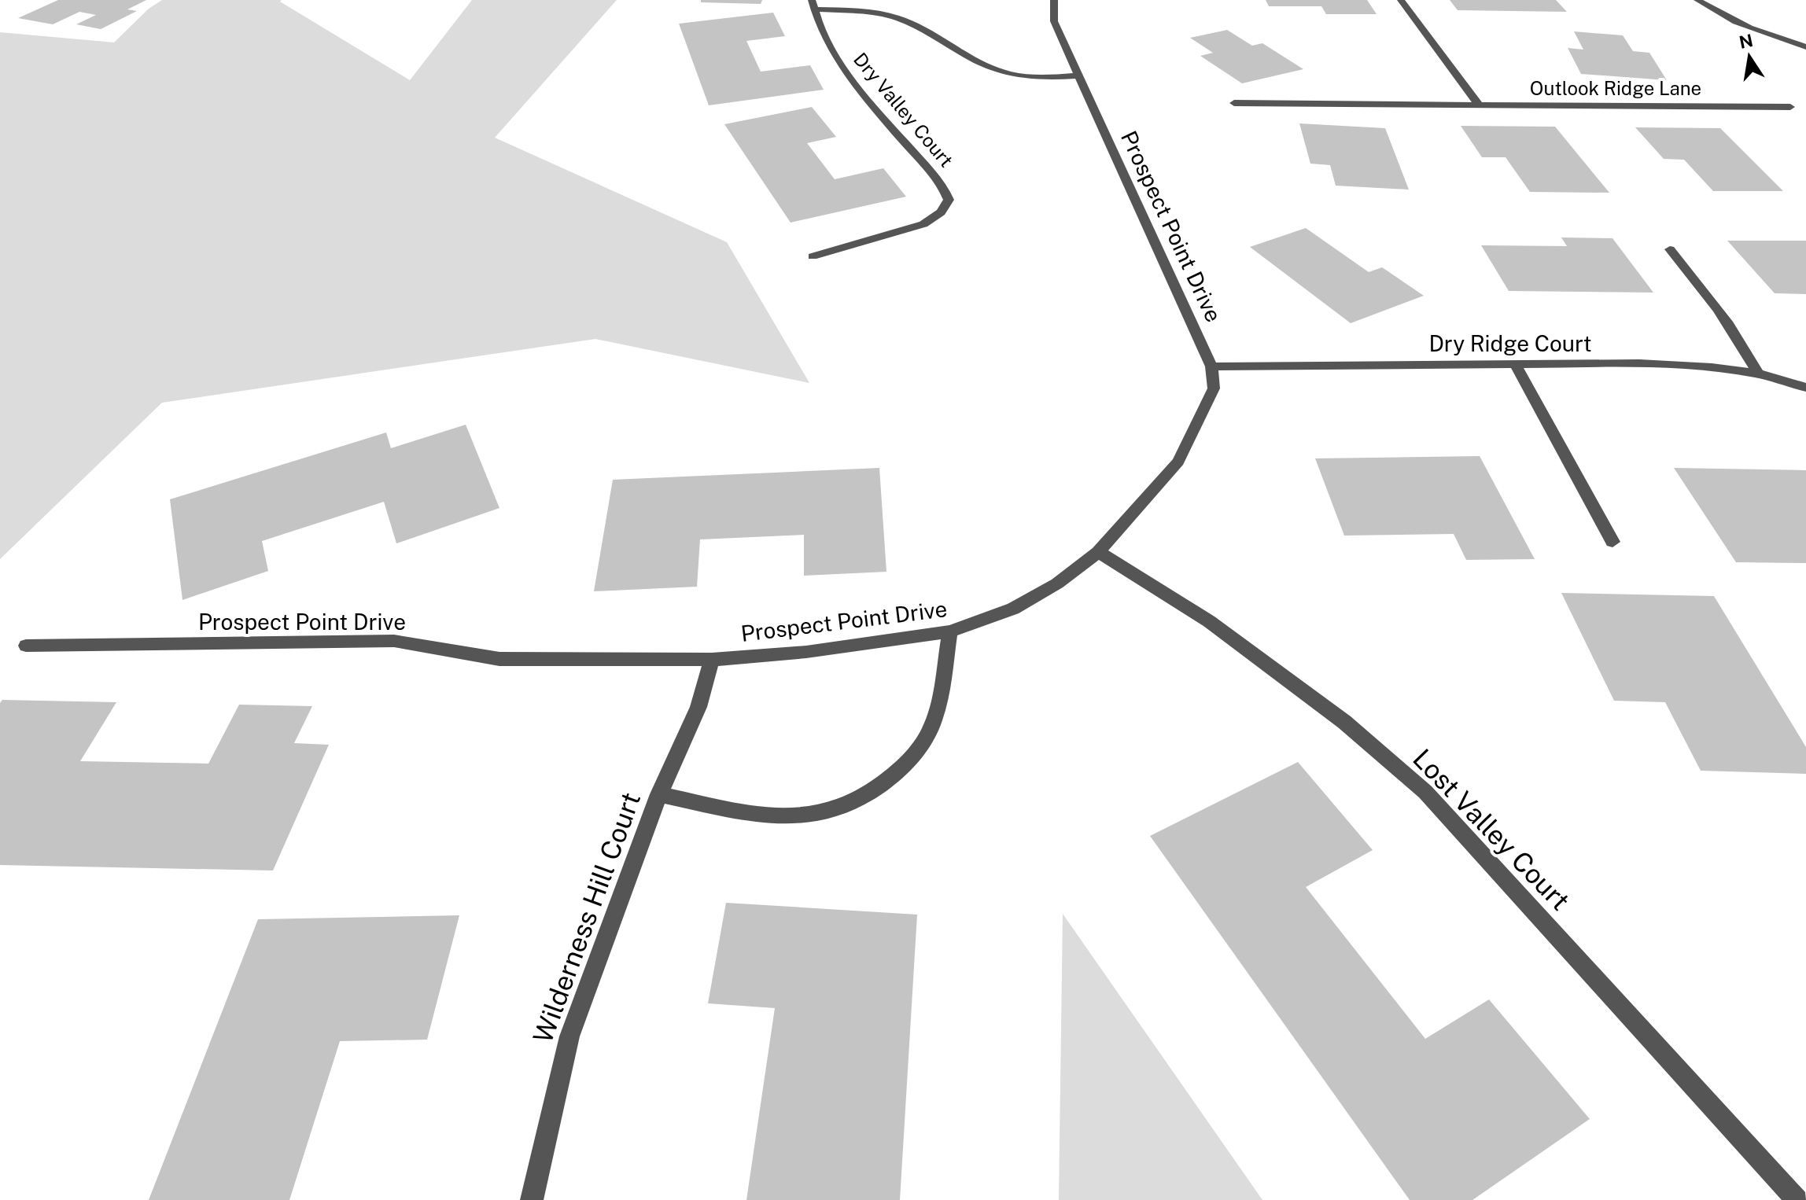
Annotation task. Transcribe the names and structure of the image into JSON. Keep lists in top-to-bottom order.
{
  "streets": {
    "street": [
      "Outlook Ridge Lane",
      "Dry Valley Court",
      "Prospect Point Drive",
      "Dry Ridge Court",
      "Lost Valley Court",
      "Wilderness Hill Court"
    ]
  },
  "crossings": [
    ["Dry Valley Court", "Prospect Point Drive"],
    ["Prospect Point Drive", "Dry Ridge Court"],
    ["Prospect Point Drive", "Lost Valley Court"],
    ["Prospect Point Drive", "Wilderness Hill Court"]
  ],
  "north": "top"
}
